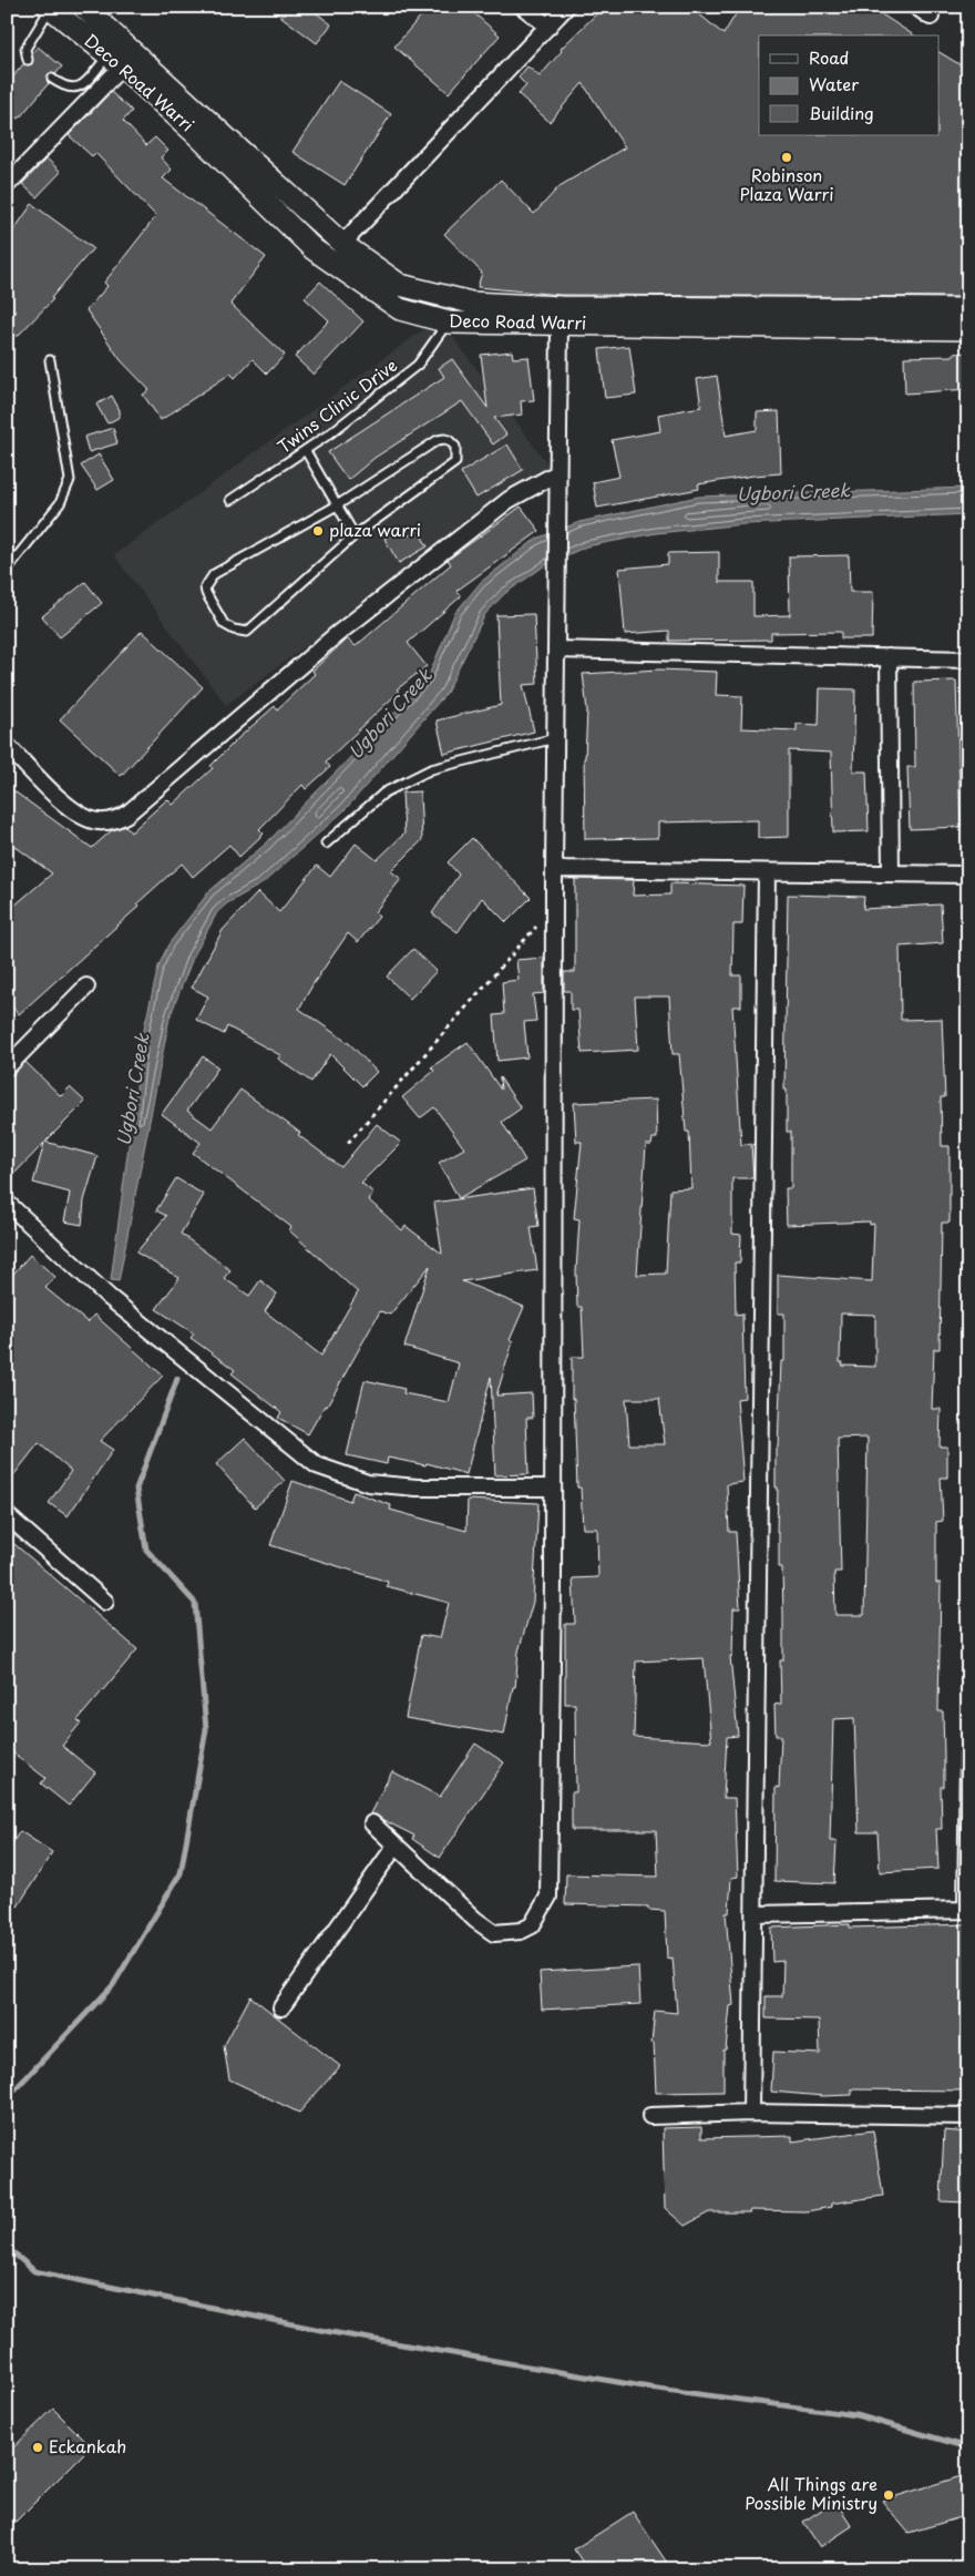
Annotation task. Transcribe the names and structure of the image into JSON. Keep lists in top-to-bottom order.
{
  "streets": {
    "main road": ["Deco Road Warri"],
    "lane": ["Twins Clinic Drive"]
  },
  "crossings": [
    ["Deco Road Warri", "Twins Clinic Drive"]
  ],
  "water": ["Ugbori Creek"],
  "places": [
    "Robinson Plaza Warri",
    "plaza warri",
    "Eckankah",
    "All Things are Possible Ministry"
  ],
  "legend": ["Road", "Water", "Building"]
}
